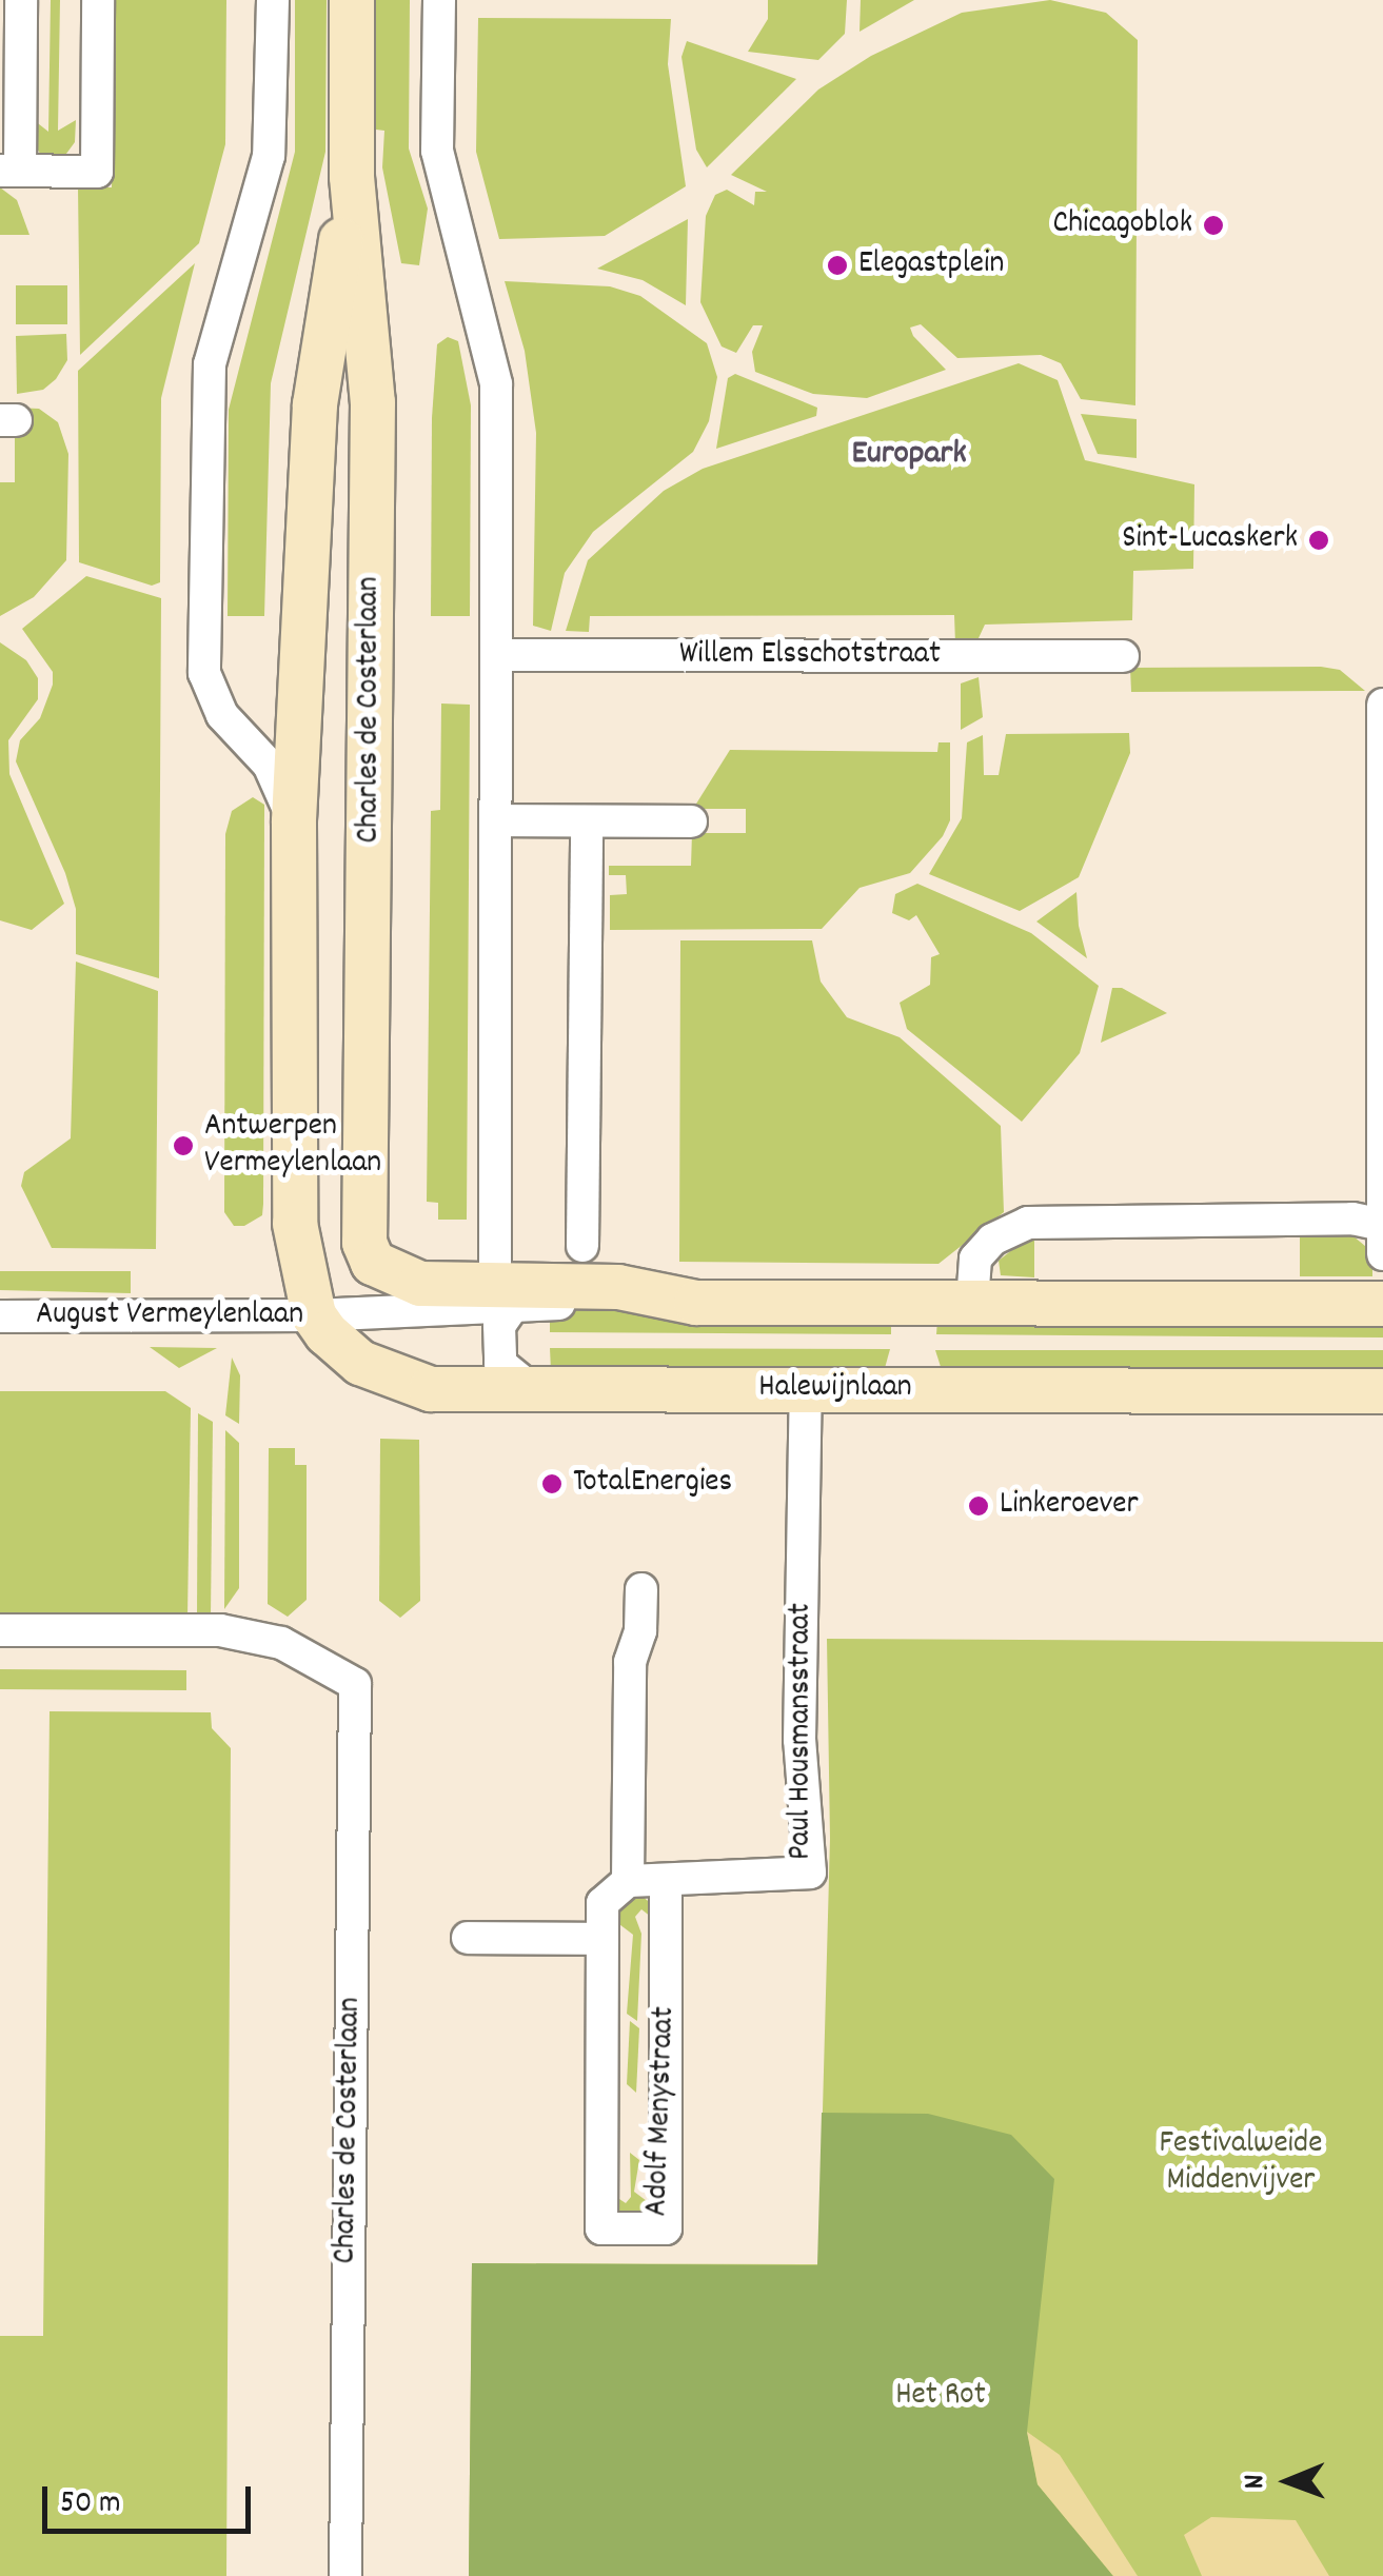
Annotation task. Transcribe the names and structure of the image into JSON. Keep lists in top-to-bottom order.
{
  "streets": {
    "main road": ["Charles de Costerlaan", "Halewijnlaan"],
    "street": [
      "Willem Elsschotstraat",
      "August Vermeylenlaan",
      "Paul Housmansstraat",
      "Adolf Menystraat"
    ]
  },
  "crossings": [
    ["Charles de Costerlaan", "August Vermeylenlaan"],
    ["Charles de Costerlaan", "Halewijnlaan"],
    ["August Vermeylenlaan", "Halewijnlaan"],
    ["Halewijnlaan", "Paul Housmansstraat"],
    ["Paul Housmansstraat", "Adolf Menystraat"]
  ],
  "districts": ["Europark"],
  "parks": ["Festivalweide Middenvijver", "Het Rot"],
  "places": [
    "Chicagoblok",
    "Elegastplein",
    "Sint-Lucaskerk",
    "Antwerpen Vermeylenlaan",
    "TotalEnergies",
    "Linkeroever"
  ],
  "scale_bar": "50 m",
  "north": "left"
}
